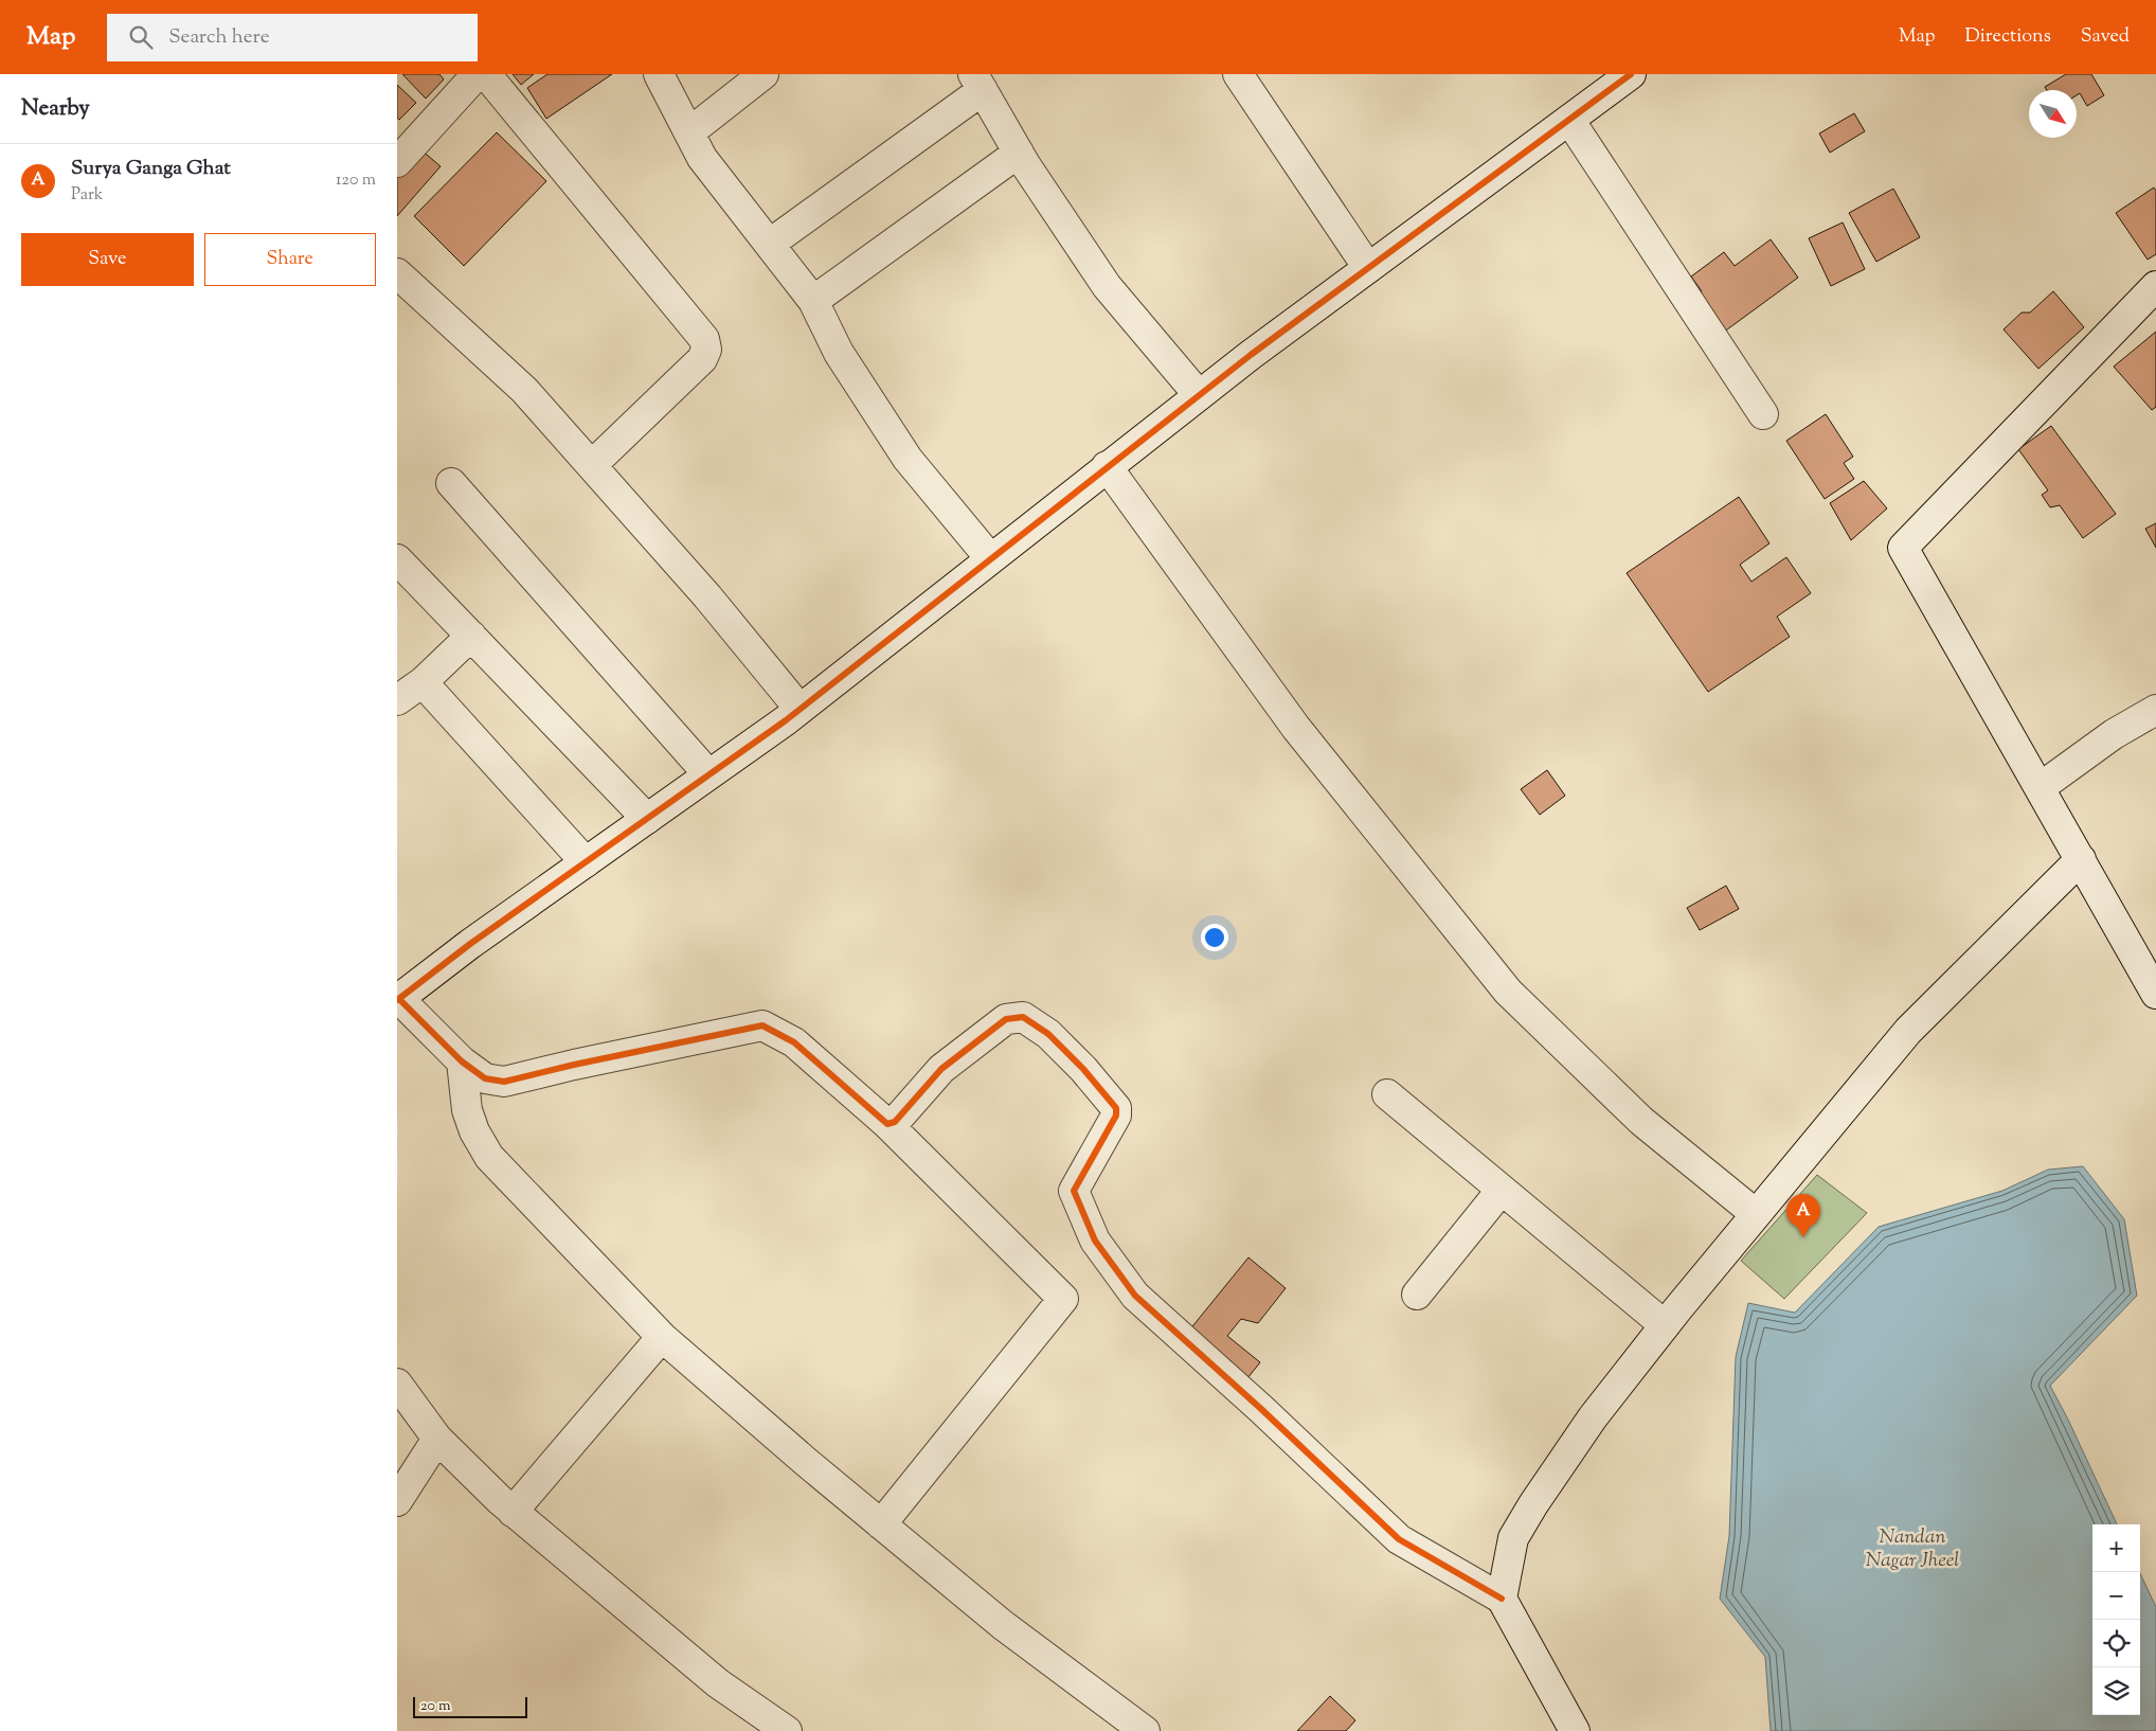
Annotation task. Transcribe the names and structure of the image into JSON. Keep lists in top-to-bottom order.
{
  "water": ["Nandan Nagar Jheel"],
  "scale_bar": "20 m",
  "north": "bottom right",
  "page": {
    "header": "Map",
    "search": "Search here",
    "nav": ["Map", "Directions", "Saved"],
    "heading": "Nearby",
    "list": [
      {
        "mark": "A",
        "name": "Surya Ganga Ghat",
        "note": "Park",
        "value": "120 m"
      }
    ],
    "buttons": ["Save", "Share"],
    "pins": "A",
    "map_buttons": ["+", "−"],
    "scale": "20 m"
  }
}
